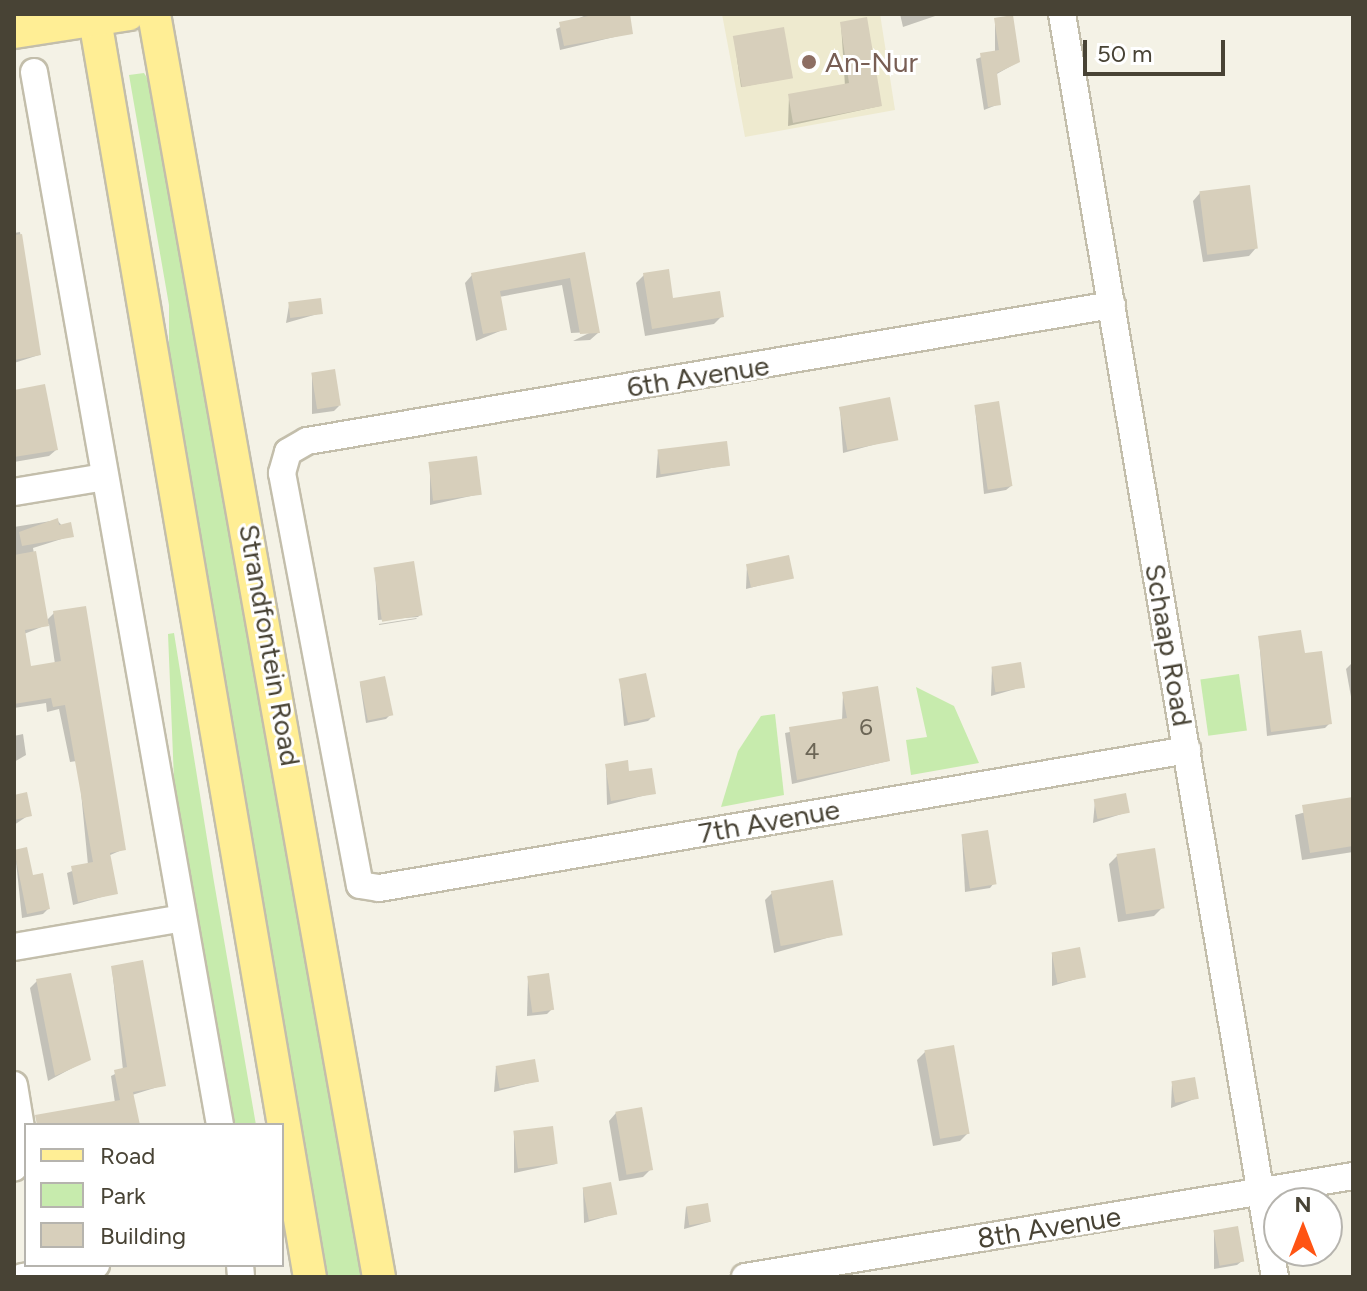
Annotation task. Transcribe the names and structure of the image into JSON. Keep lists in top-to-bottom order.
{
  "streets": {
    "main road": ["Strandfontein Road"],
    "street": [
      "6th Avenue",
      "Schaap Road",
      "7th Avenue",
      "8th Avenue"
    ]
  },
  "crossings": [
    ["6th Avenue", "Schaap Road"],
    ["6th Avenue", "7th Avenue"],
    ["Schaap Road", "7th Avenue"],
    ["Schaap Road", "8th Avenue"]
  ],
  "places": ["An-Nur"],
  "house_numbers": ["6", "4"],
  "legend": ["Road", "Park", "Building"],
  "scale_bar": "50 m",
  "north": "top"
}
